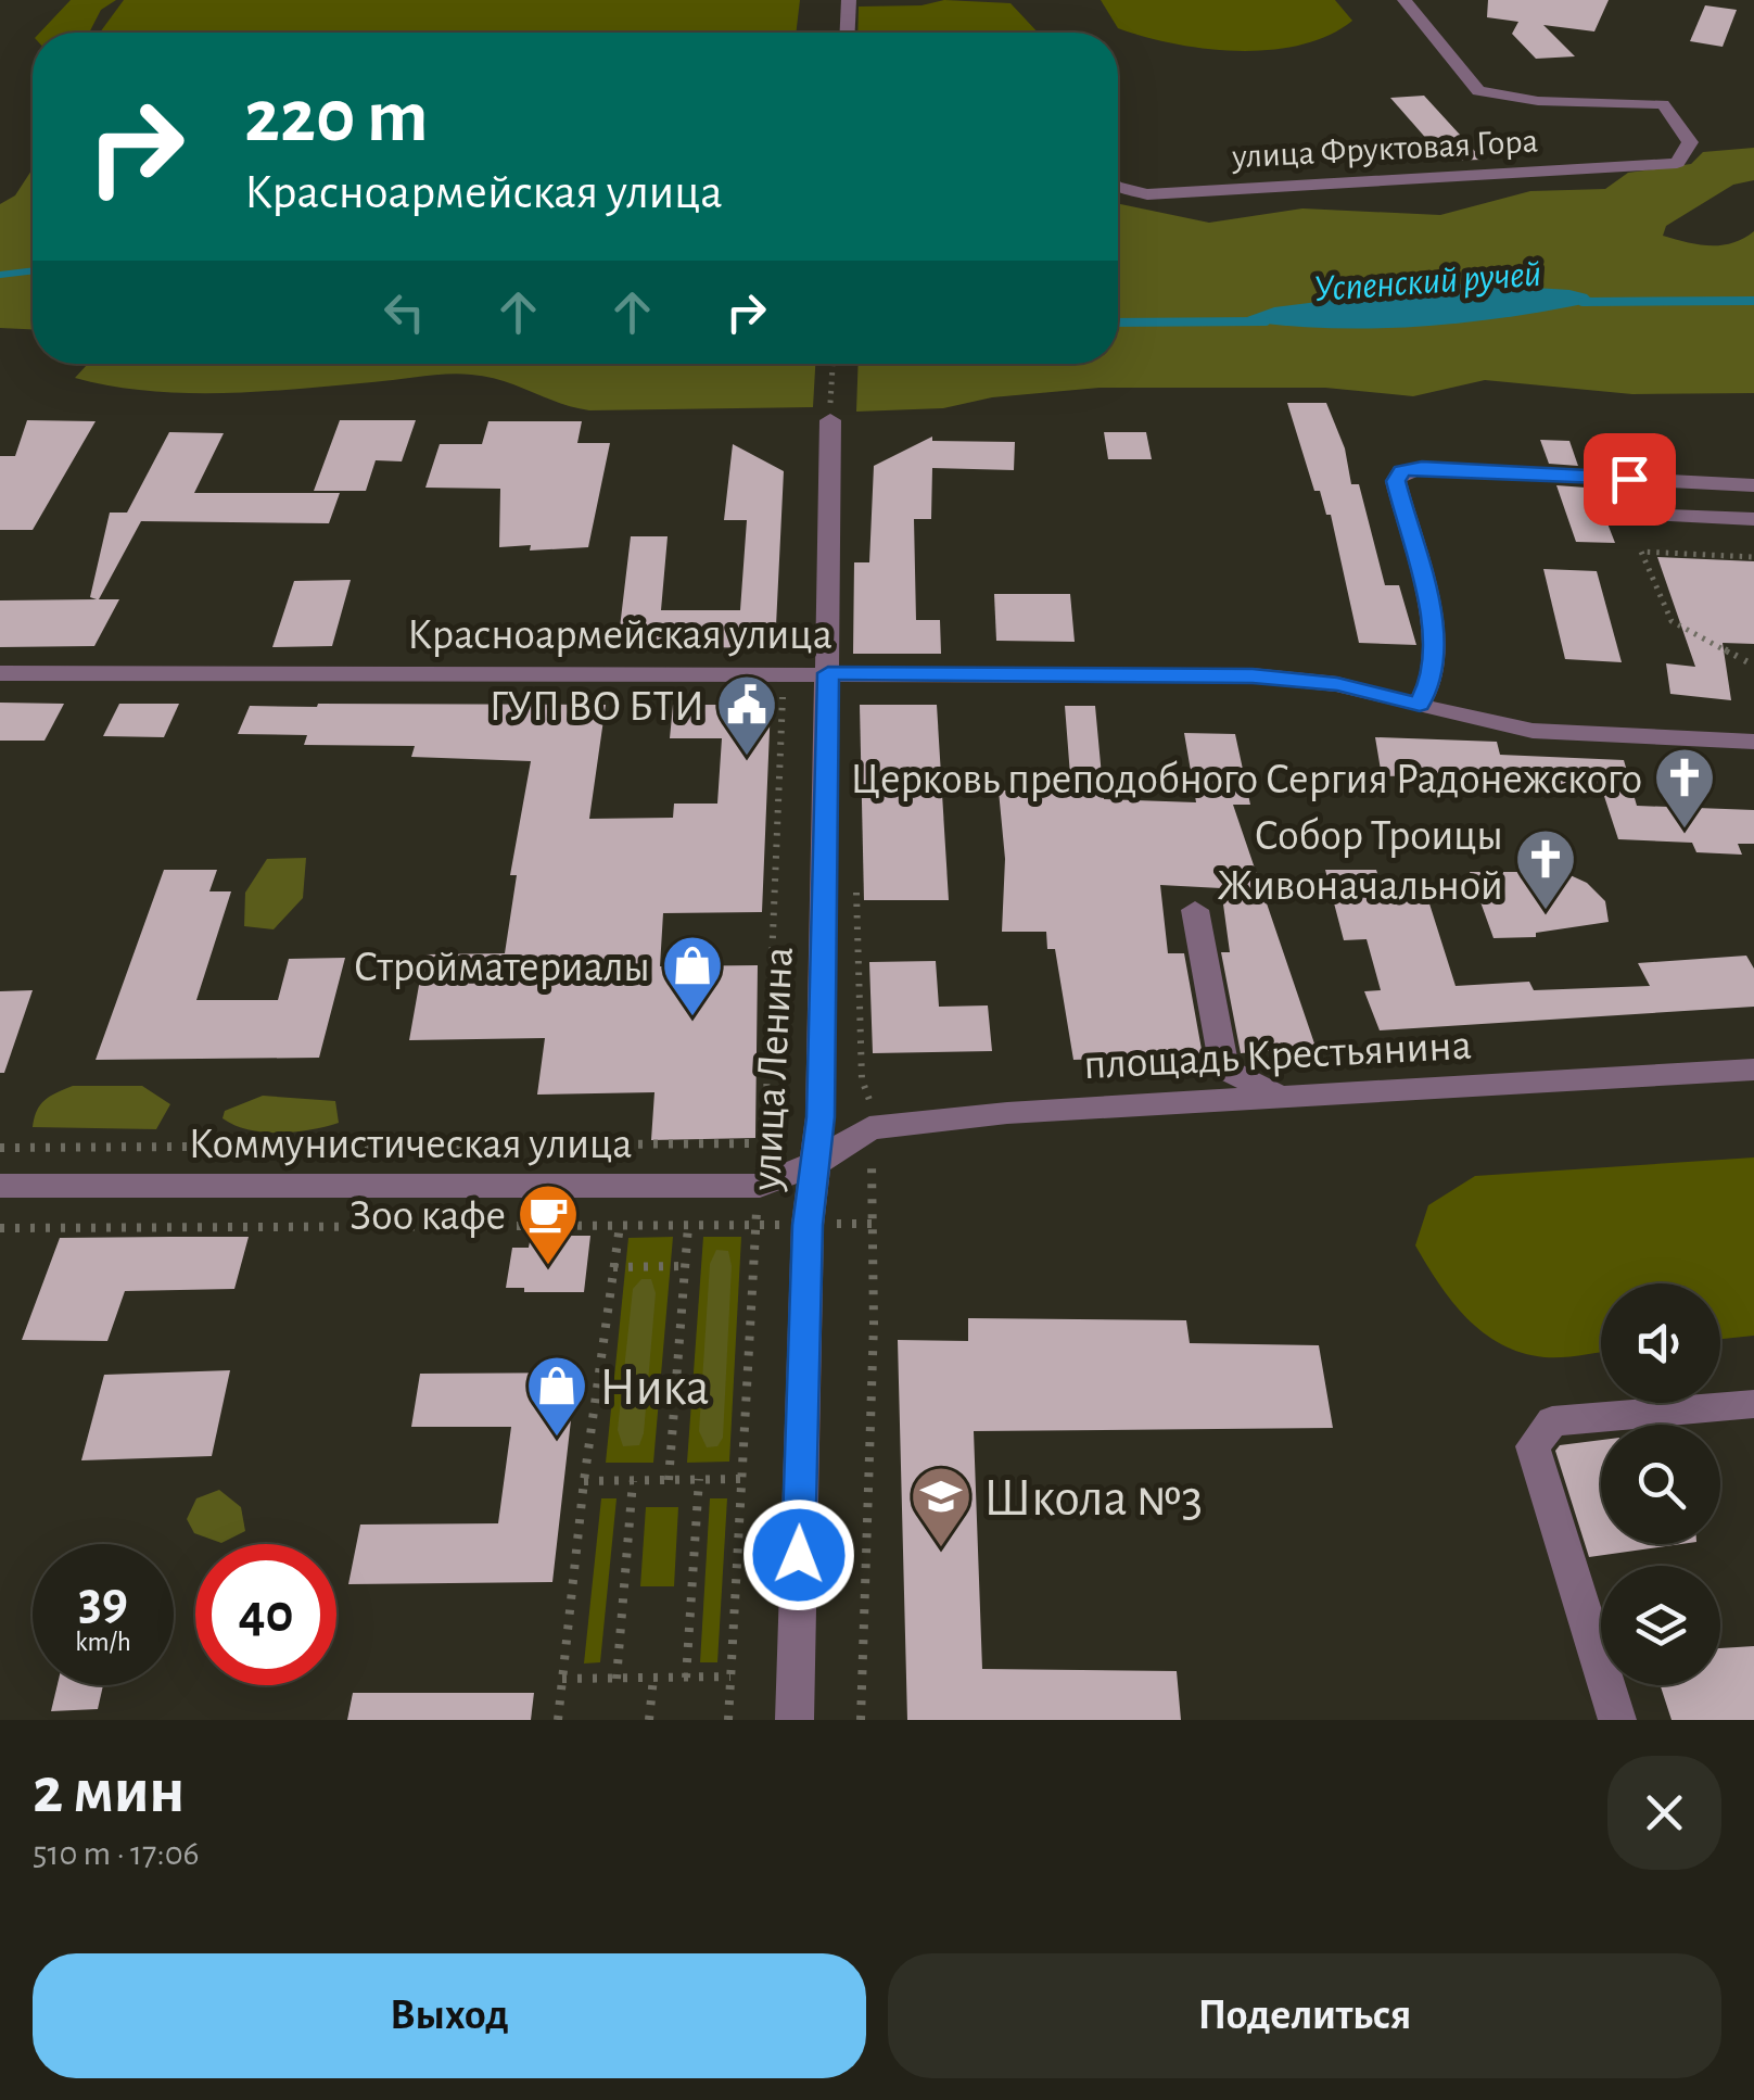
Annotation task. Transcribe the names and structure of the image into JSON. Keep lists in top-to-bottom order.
{
  "streets": {
    "street": [
      "улица Фруктовая Гора",
      "Красноармейская улица",
      "площадь Крестьянина",
      "улица Ленина",
      "Коммунистическая улица"
    ]
  },
  "crossings": [
    ["Красноармейская улица", "улица Ленина"],
    ["площадь Крестьянина", "улица Ленина"],
    ["площадь Крестьянина", "Коммунистическая улица"],
    ["улица Ленина", "Коммунистическая улица"]
  ],
  "water": ["Успенский ручей"],
  "places": {
    "public building": ["ГУП ВО БТИ"],
    "church": ["Церковь преподобного Сергия Радонежского", "Собор Троицы Живоначальной"],
    "shop": ["Стройматериалы", "Ника"],
    "cafe": ["Зоо кафе"],
    "school or university": ["Школа №3"]
  },
  "page": {
    "turn": ["220 m", "Красноармейская улица"],
    "speed": "39 km/h",
    "limit": "40",
    "heading": ["2 мин", "510 m · 17:06"],
    "buttons": ["Выход", "Поделиться"]
  }
}
